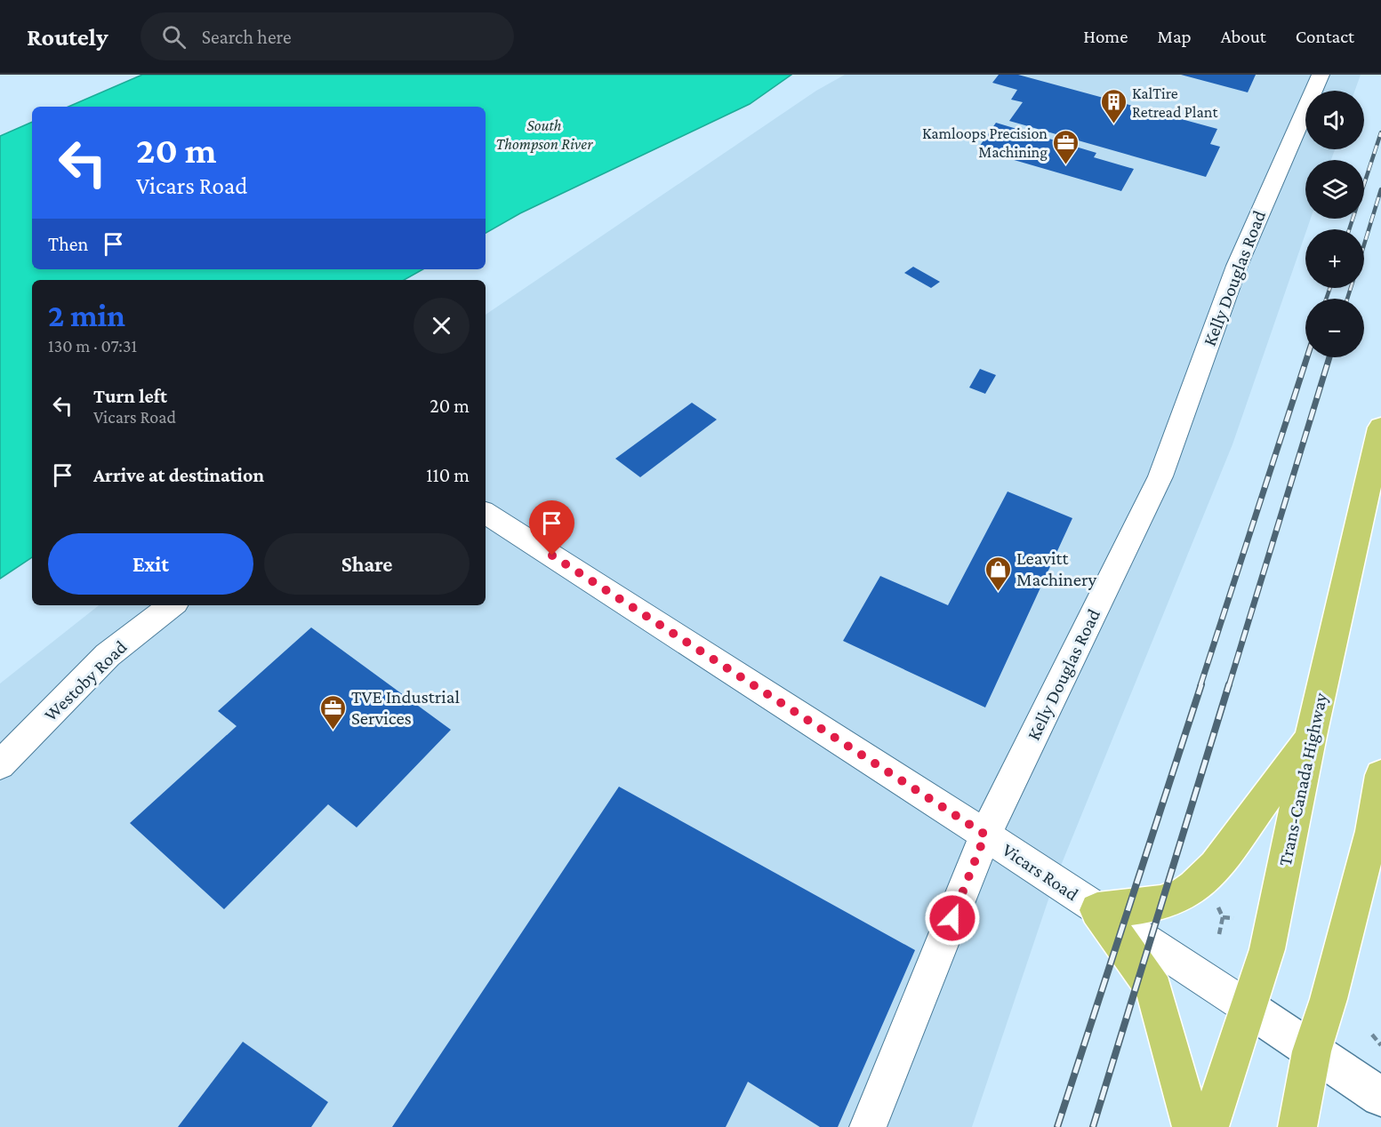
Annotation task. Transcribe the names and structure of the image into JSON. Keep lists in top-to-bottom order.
{
  "streets": {
    "highway": ["Trans-Canada Highway"],
    "street": ["Kelly Douglas Road", "Westoby Road", "Vicars Road"]
  },
  "crossings": [
    ["Kelly Douglas Road", "Vicars Road"],
    ["Trans-Canada Highway", "Vicars Road"]
  ],
  "water": ["South Thompson River"],
  "places": {
    "building": ["KalTire Retread Plant"],
    "office": ["Kamloops Precision Machining", "TVE Industrial Services"],
    "shop": ["Leavitt Machinery"]
  },
  "page": {
    "header": "Routely",
    "search": "Search here",
    "nav": [
      "Home",
      "Map",
      "About",
      "Contact"
    ],
    "map_buttons": ["+", "−"],
    "turn": ["20 m", "Vicars Road"],
    "then": "Then",
    "heading": ["2 min", "130 m · 07:31"],
    "list": [
      {
        "name": "Turn left",
        "note": "Vicars Road",
        "value": "20 m"
      },
      {
        "name": "Arrive at destination",
        "value": "110 m"
      }
    ],
    "buttons": ["Exit", "Share"]
  }
}
